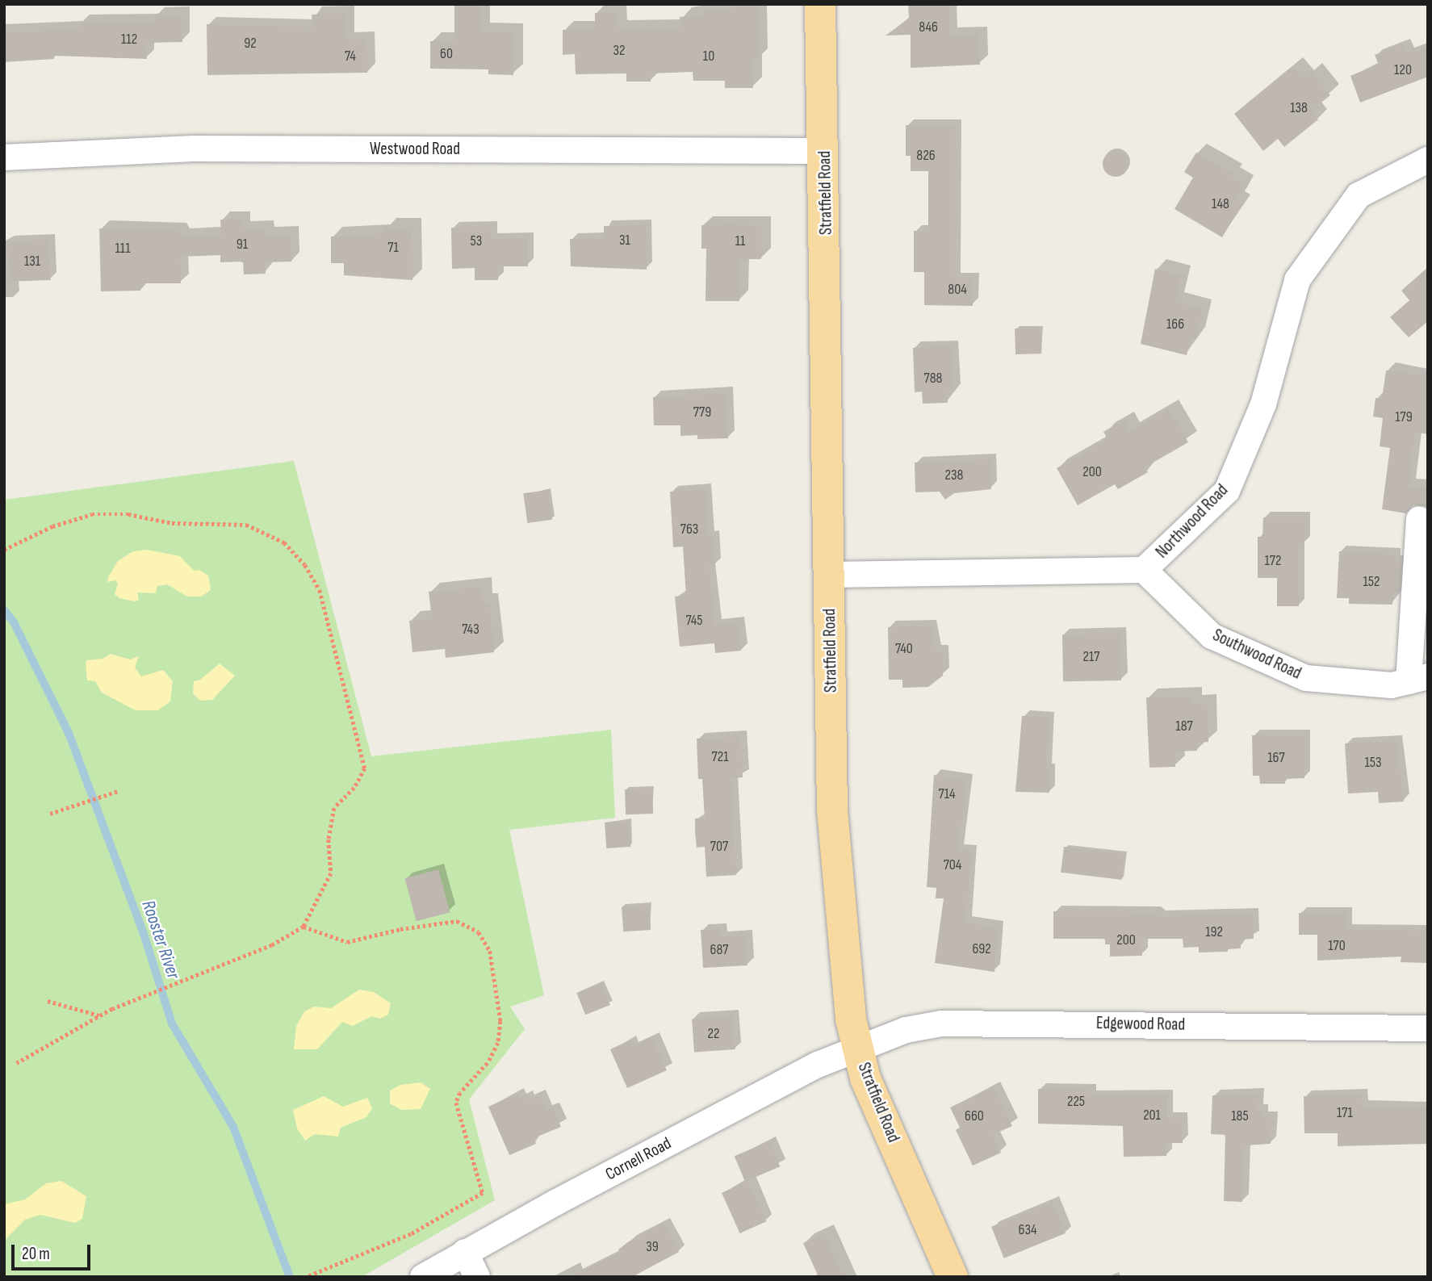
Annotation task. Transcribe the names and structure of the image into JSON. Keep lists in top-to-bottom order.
{
  "streets": {
    "main road": ["Stratfield Road"],
    "street": [
      "Westwood Road",
      "Northwood Road",
      "Southwood Road",
      "Edgewood Road",
      "Cornell Road"
    ]
  },
  "crossings": [
    ["Westwood Road", "Stratfield Road"],
    ["Stratfield Road", "Northwood Road"],
    ["Stratfield Road", "Edgewood Road"],
    ["Stratfield Road", "Cornell Road"],
    ["Northwood Road", "Southwood Road"],
    ["Edgewood Road", "Cornell Road"]
  ],
  "water": ["Rooster River"],
  "house_numbers": [
    "846",
    "112",
    "92",
    "32",
    "60",
    "74",
    "10",
    "120",
    "138",
    "826",
    "148",
    "31",
    "53",
    "11",
    "91",
    "71",
    "111",
    "131",
    "804",
    "166",
    "788",
    "779",
    "179",
    "200",
    "238",
    "763",
    "172",
    "152",
    "745",
    "743",
    "740",
    "217",
    "187",
    "721",
    "167",
    "153",
    "714",
    "707",
    "704",
    "192",
    "200",
    "170",
    "692",
    "687",
    "22",
    "225",
    "171",
    "201",
    "660",
    "185",
    "634",
    "39"
  ],
  "scale_bar": "20 m"
}
